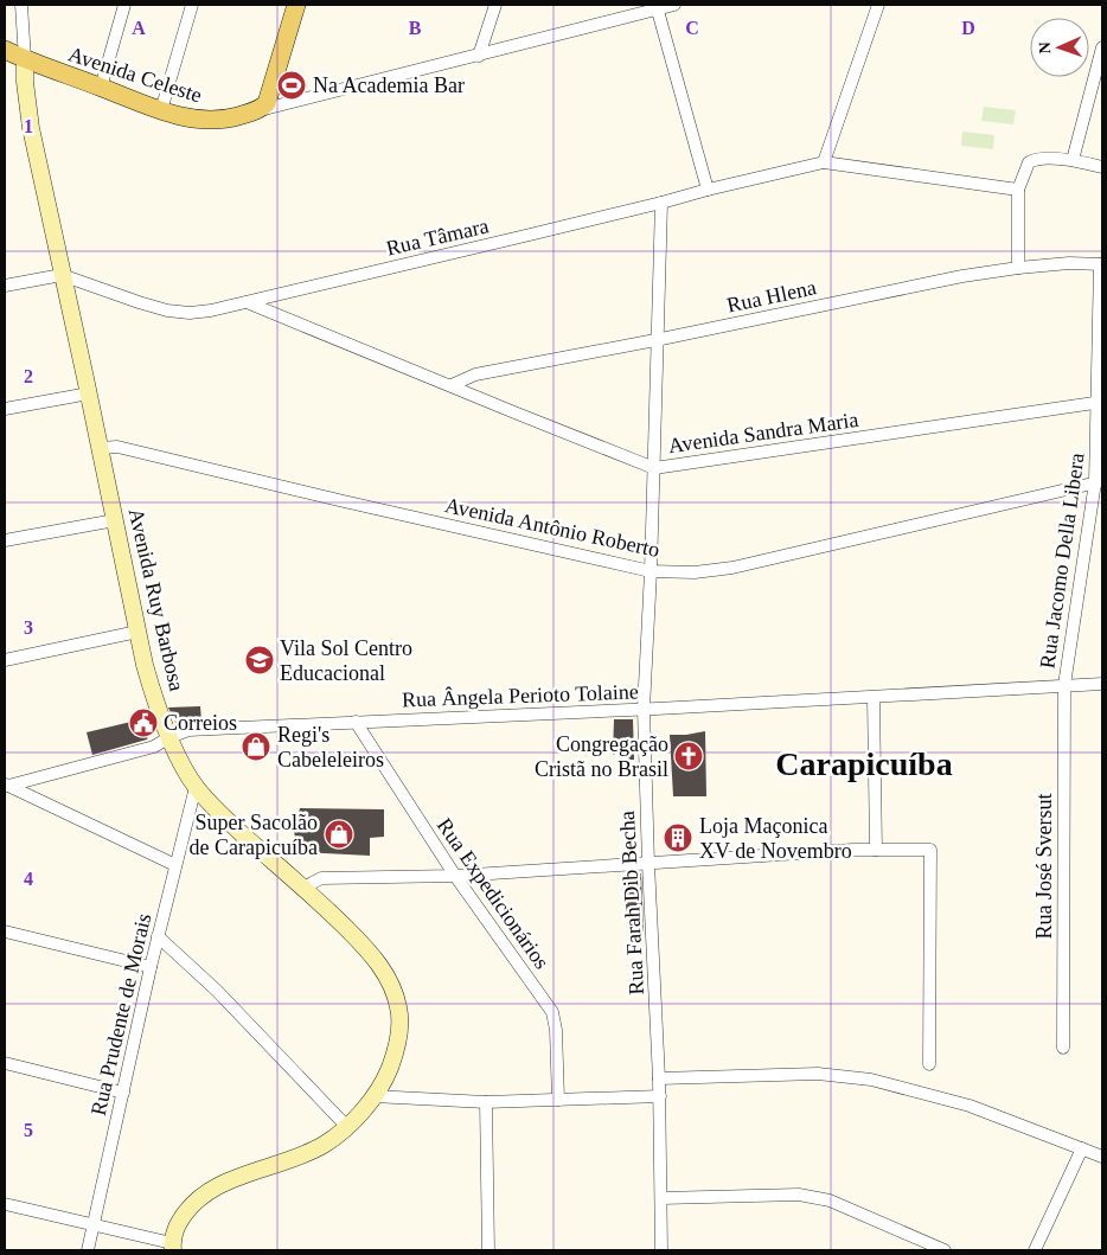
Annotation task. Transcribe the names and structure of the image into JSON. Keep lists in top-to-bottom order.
{
  "streets": {
    "main road": ["Avenida Celeste"],
    "street": [
      "Rua Tâmara",
      "Rua Hlena",
      "Avenida Sandra Maria",
      "Avenida Antônio Roberto",
      "Rua Jacomo Della Libera",
      "Avenida Ruy Barbosa",
      "Rua Ângela Perioto Tolaine",
      "Rua José Sversut",
      "Rua Expedicionários",
      "Rua Farah Dib Becha",
      "Rua Prudente de Morais"
    ]
  },
  "crossings": [
    ["Avenida Celeste", "Avenida Ruy Barbosa"],
    ["Rua Tâmara", "Avenida Sandra Maria"],
    ["Rua Tâmara", "Avenida Ruy Barbosa"],
    ["Rua Tâmara", "Rua Farah Dib Becha"],
    ["Rua Hlena", "Avenida Sandra Maria"],
    ["Rua Hlena", "Rua Jacomo Della Libera"],
    ["Rua Hlena", "Rua Farah Dib Becha"],
    ["Avenida Sandra Maria", "Rua Jacomo Della Libera"],
    ["Avenida Sandra Maria", "Rua Farah Dib Becha"],
    ["Avenida Antônio Roberto", "Rua Jacomo Della Libera"],
    ["Avenida Antônio Roberto", "Avenida Ruy Barbosa"],
    ["Avenida Antônio Roberto", "Rua Farah Dib Becha"],
    ["Rua Jacomo Della Libera", "Rua Ângela Perioto Tolaine"],
    ["Rua Jacomo Della Libera", "Rua José Sversut"],
    ["Avenida Ruy Barbosa", "Rua Ângela Perioto Tolaine"],
    ["Avenida Ruy Barbosa", "Rua Prudente de Morais"],
    ["Rua Ângela Perioto Tolaine", "Rua José Sversut"],
    ["Rua Ângela Perioto Tolaine", "Rua Expedicionários"],
    ["Rua Ângela Perioto Tolaine", "Rua Farah Dib Becha"]
  ],
  "districts": ["Carapicuíba"],
  "places": {
    "sports": ["Na Academia Bar"],
    "school or university": ["Vila Sol Centro Educacional"],
    "public building": ["Correios"],
    "shop": ["Regi's Cabeleleiros", "Super Sacolão de Carapicuíba"],
    "church": ["Congregação Cristã no Brasil"],
    "building": ["Loja Maçonica XV de Novembro"]
  },
  "north": "left",
  "grid": {
    "columns": [
      "A",
      "B",
      "C",
      "D"
    ],
    "rows": [
      "1",
      "2",
      "3",
      "4",
      "5"
    ]
  }
}
